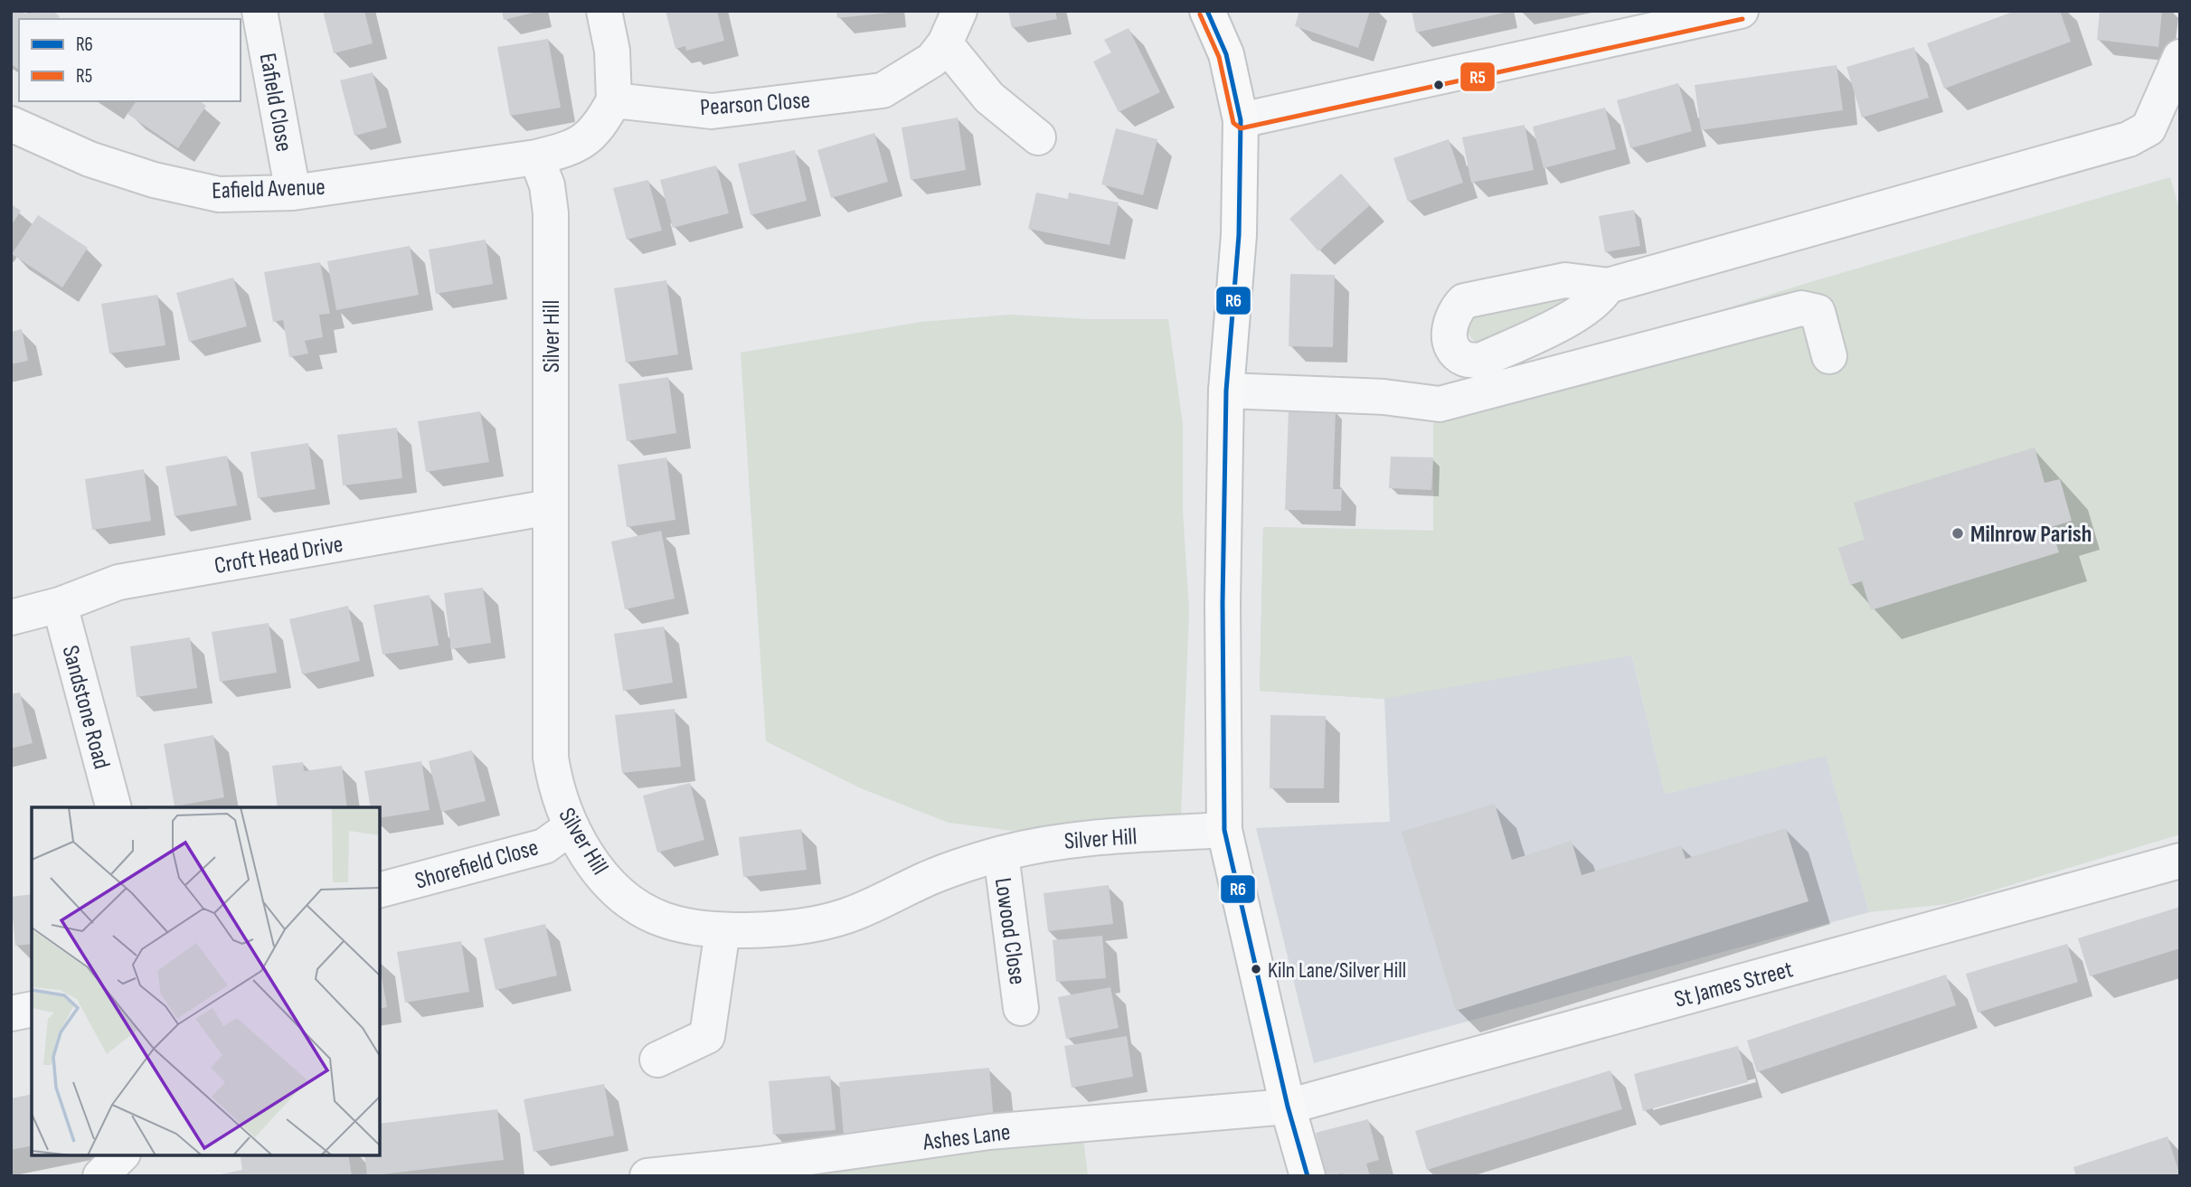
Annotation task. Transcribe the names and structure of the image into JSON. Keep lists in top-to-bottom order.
{
  "streets": {
    "street": [
      "Eafield Close",
      "Pearson Close",
      "Eafield Avenue",
      "Silver Hill",
      "Croft Head Drive",
      "Sandstone Road",
      "Shorefield Close",
      "Lowood Close",
      "St James Street",
      "Ashes Lane"
    ]
  },
  "crossings": [
    ["Eafield Close", "Eafield Avenue"],
    ["Eafield Avenue", "Silver Hill"],
    ["Silver Hill", "Croft Head Drive"],
    ["Silver Hill", "Shorefield Close"],
    ["Silver Hill", "Lowood Close"],
    ["Croft Head Drive", "Sandstone Road"],
    ["St James Street", "Ashes Lane"]
  ],
  "places": ["Milnrow Parish", "Kiln Lane/Silver Hill"],
  "lines": ["transit line R6", "transit line R5"],
  "legend": ["R6", "R5"]
}
